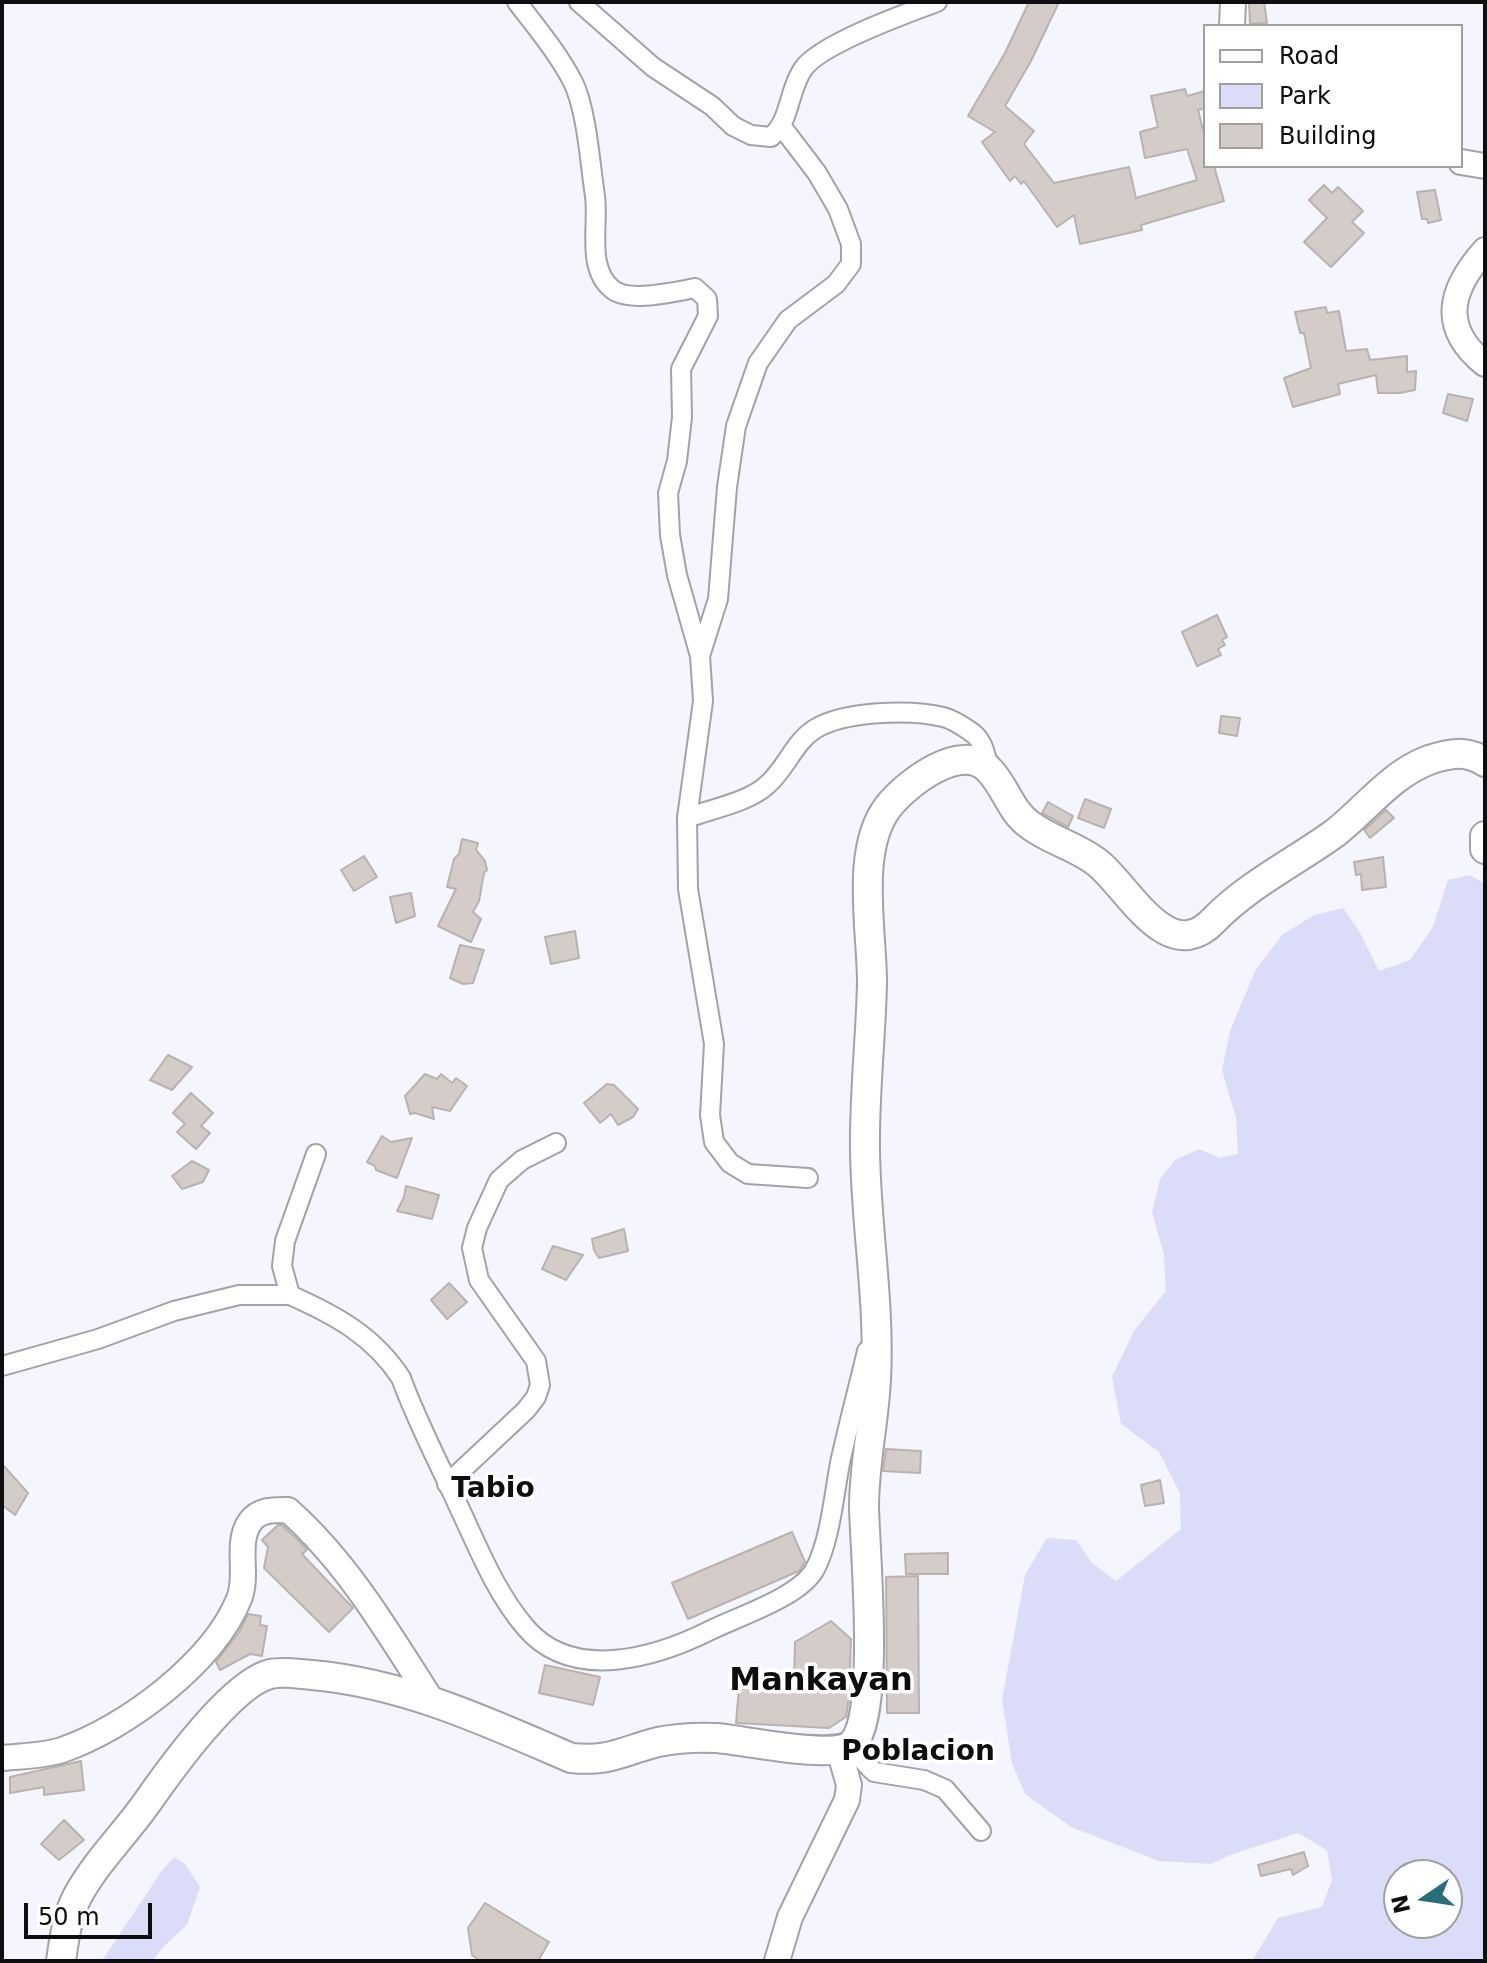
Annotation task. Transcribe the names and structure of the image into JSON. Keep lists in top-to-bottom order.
{
  "districts": ["Tabio", "Mankayan", "Poblacion"],
  "legend": ["Road", "Park", "Building"],
  "scale_bar": "50 m",
  "north": "left"
}
